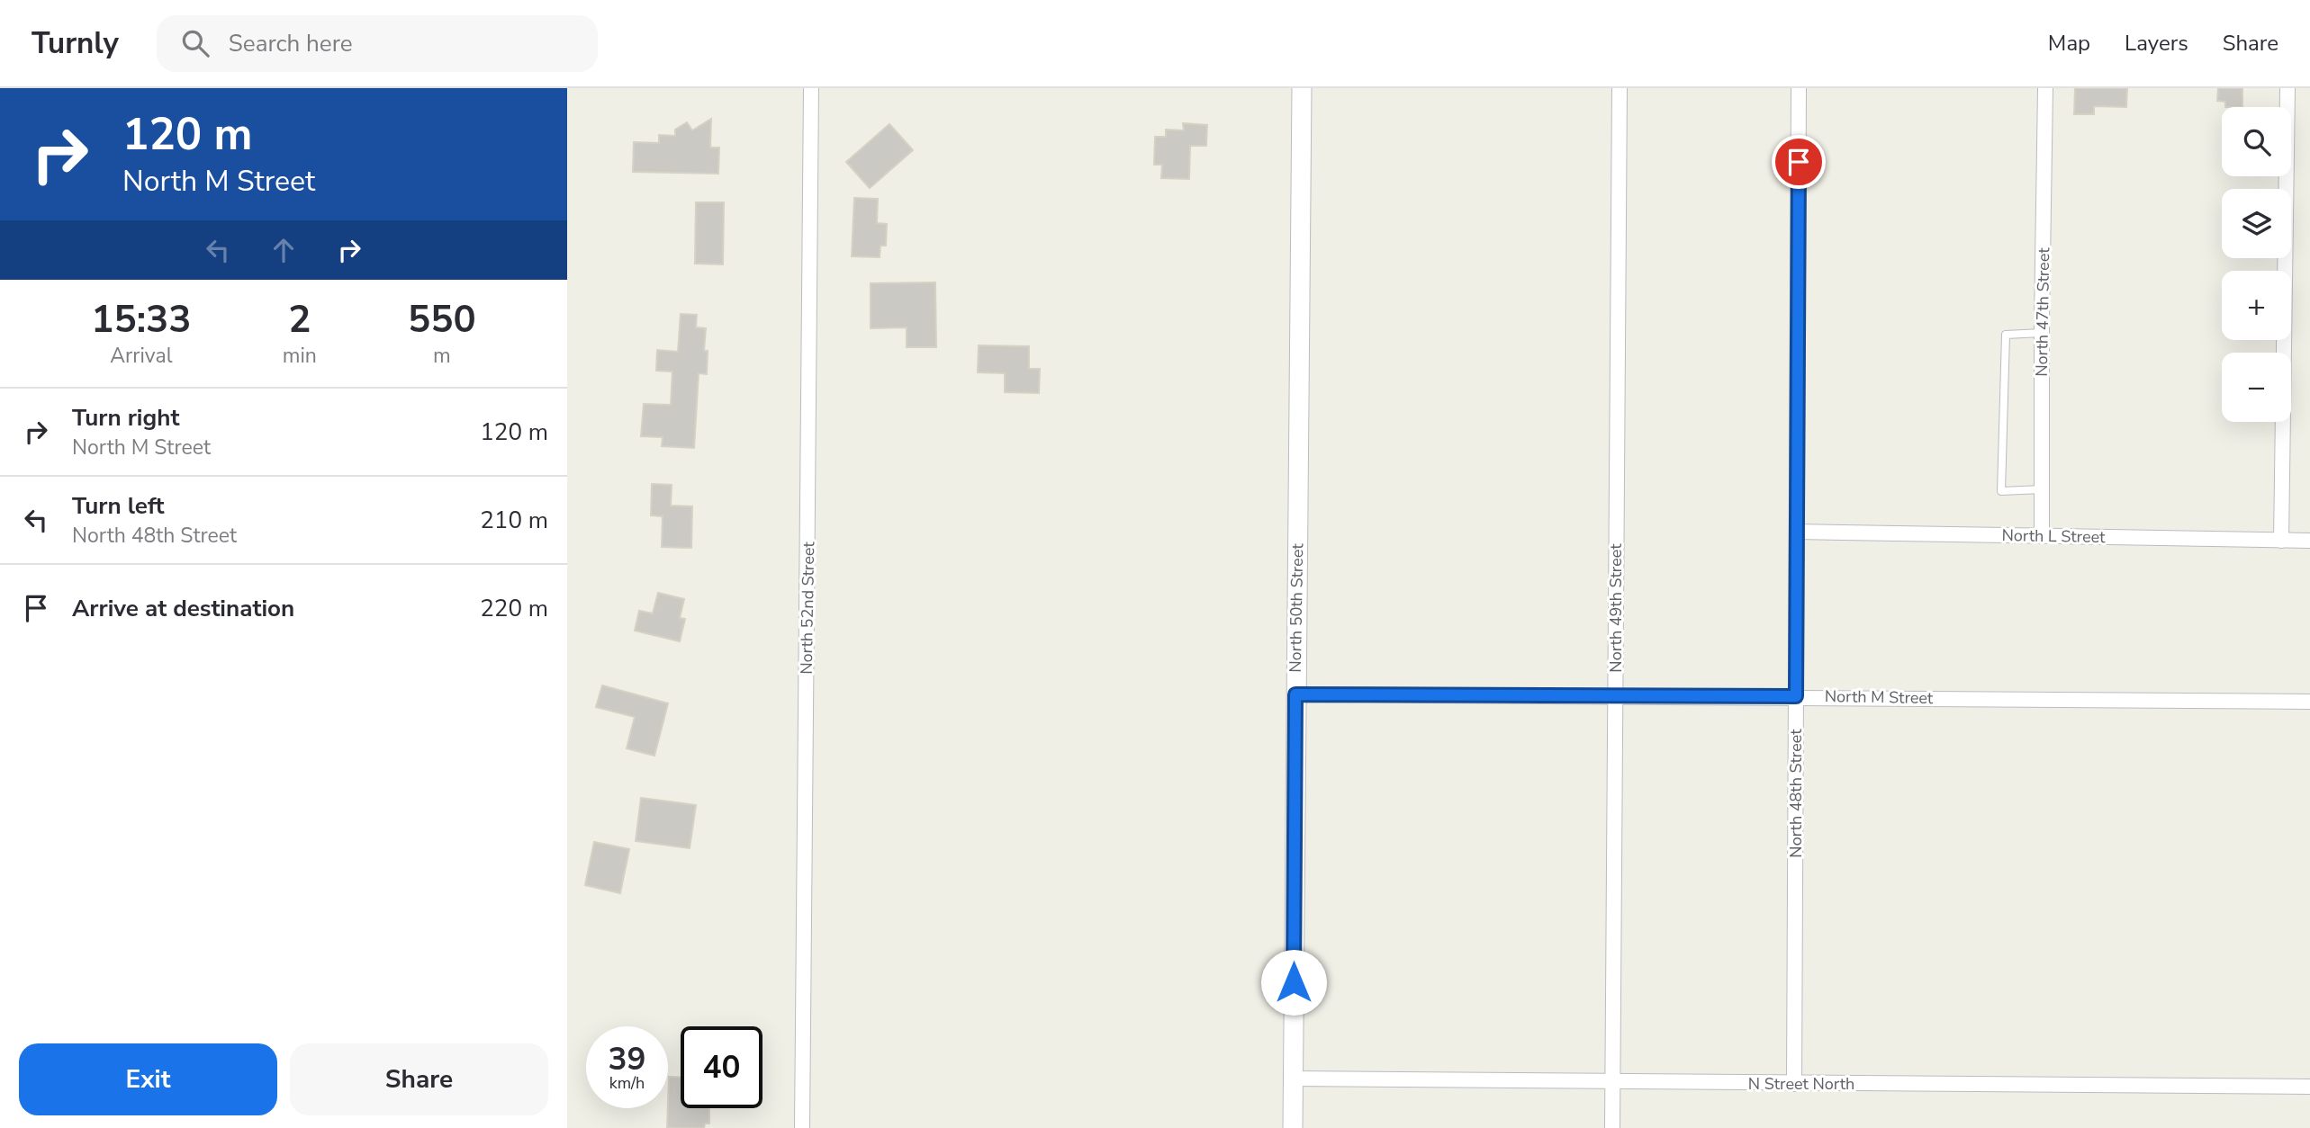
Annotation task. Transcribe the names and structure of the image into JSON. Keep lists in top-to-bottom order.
{
  "streets": {
    "street": [
      "North 47th Street",
      "North L Street",
      "North 52nd Street",
      "North 50th Street",
      "North 49th Street",
      "North M Street",
      "North 48th Street",
      "N Street North"
    ]
  },
  "crossings": [
    ["North 47th Street", "North L Street"],
    ["North L Street", "North 48th Street"],
    ["North 50th Street", "North M Street"],
    ["North 50th Street", "N Street North"],
    ["North 49th Street", "North M Street"],
    ["North 49th Street", "N Street North"],
    ["North M Street", "North 48th Street"],
    ["North 48th Street", "N Street North"]
  ],
  "page": {
    "header": "Turnly",
    "search": "Search here",
    "nav": ["Map", "Layers", "Share"],
    "turn": ["120 m", "North M Street"],
    "map_buttons": ["+", "−"],
    "eta": [
      "15:33",
      "Arrival",
      "2",
      "min",
      "550",
      "m"
    ],
    "list": [
      {
        "name": "Turn right",
        "note": "North M Street",
        "value": "120 m"
      },
      {
        "name": "Turn left",
        "note": "North 48th Street",
        "value": "210 m"
      },
      {
        "name": "Arrive at destination",
        "value": "220 m"
      }
    ],
    "speed": "39 km/h",
    "limit": "40",
    "buttons": ["Exit", "Share"]
  }
}
